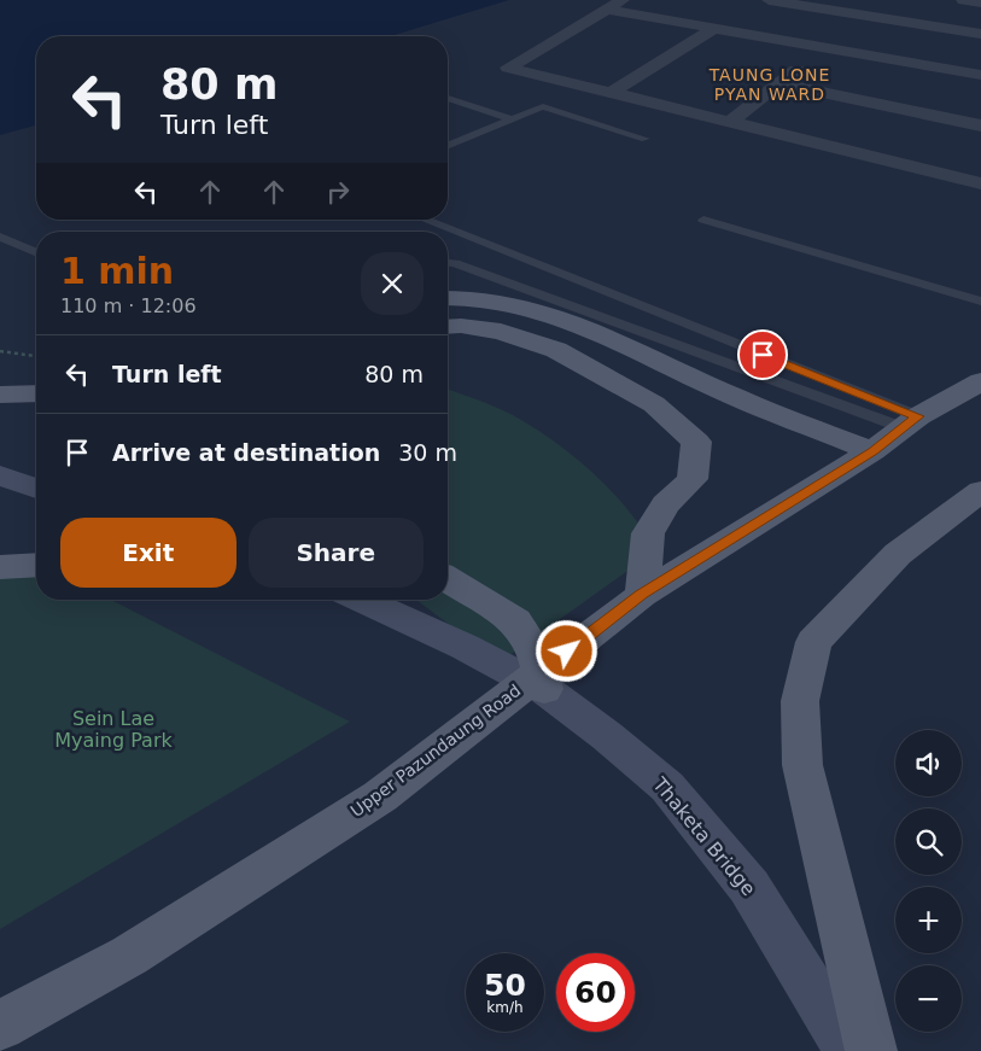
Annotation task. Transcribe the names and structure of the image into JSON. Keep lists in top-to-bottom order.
{
  "streets": {
    "main road": ["Upper Pazundaung Road", "Thaketa Bridge"]
  },
  "districts": ["TAUNG LONE PYAN WARD"],
  "parks": ["Sein Lae Myaing Park"],
  "page": {
    "turn": ["80 m", "Turn left"],
    "heading": ["1 min", "110 m · 12:06"],
    "list": [
      {
        "name": "Turn left",
        "value": "80 m"
      },
      {
        "name": "Arrive at destination",
        "value": "30 m"
      }
    ],
    "buttons": ["Exit", "Share"],
    "map_buttons": ["+", "−"],
    "speed": "50 km/h",
    "limit": "60"
  }
}
